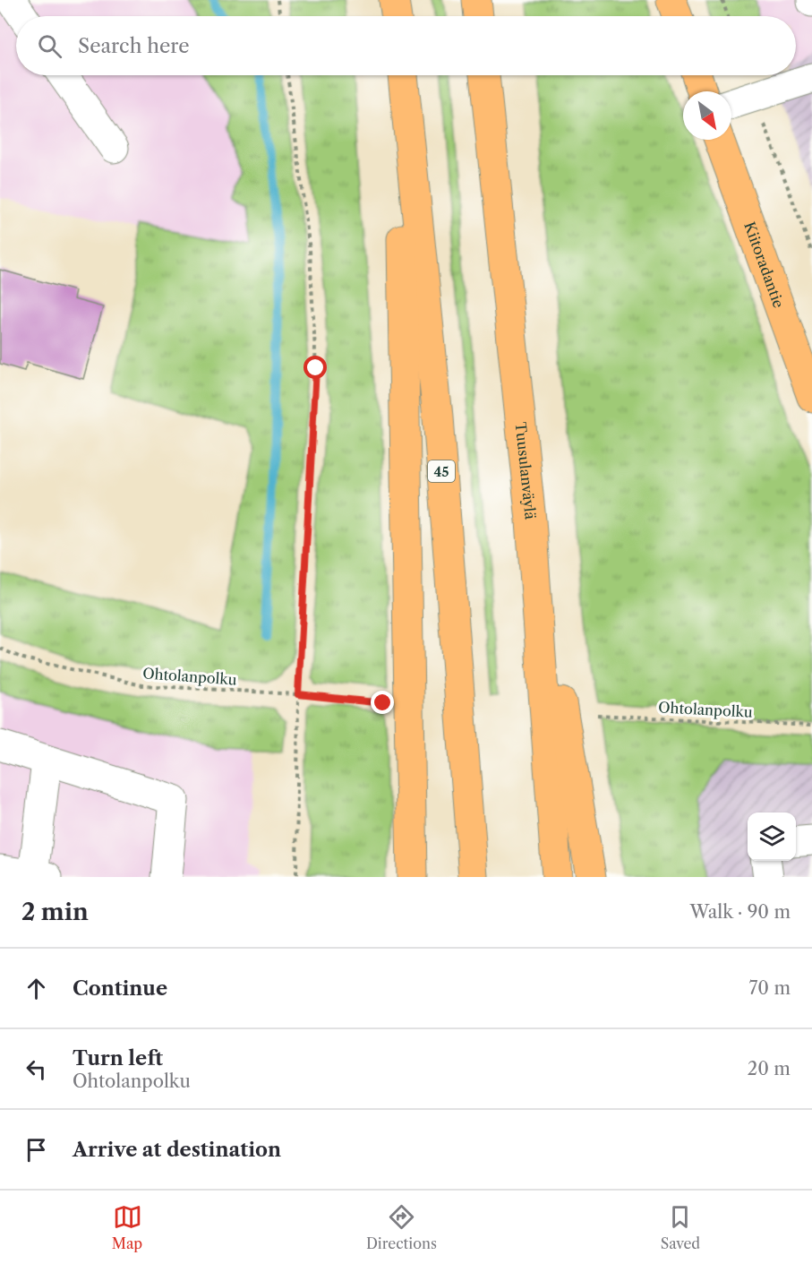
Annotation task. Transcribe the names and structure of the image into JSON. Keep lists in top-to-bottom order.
{
  "streets": {
    "main road": ["Kiitoradantie", "45", "Tuusulanväylä"],
    "path": ["Ohtolanpolku"]
  },
  "north": "bottom right",
  "page": {
    "search": "Search here",
    "heading": ["2 min", "Walk · 90 m"],
    "list": [
      ["Continue", "70 m"],
      ["Turn left", "Ohtolanpolku", "20 m"],
      "Arrive at destination"
    ],
    "nav": ["Map", "Directions", "Saved"]
  }
}
